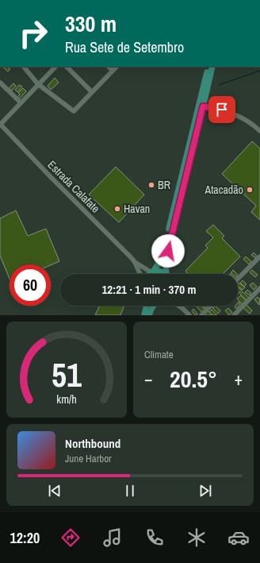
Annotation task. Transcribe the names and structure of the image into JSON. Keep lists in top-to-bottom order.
{
  "streets": {
    "street": ["Estrada Calafate"]
  },
  "places": ["BR", "Atacadão", "Havan"],
  "page": {
    "turn": ["330 m", "Rua Sete de Setembro"],
    "limit": "60",
    "trip": "12:21 · 1 min · 370 m",
    "tile": "Climate",
    "heat": ["−", "20.5°", "+"],
    "song": ["Northbound", "June Harbor"],
    "tabs": "12:20",
    "gauge": ["51", "km/h"]
  }
}
